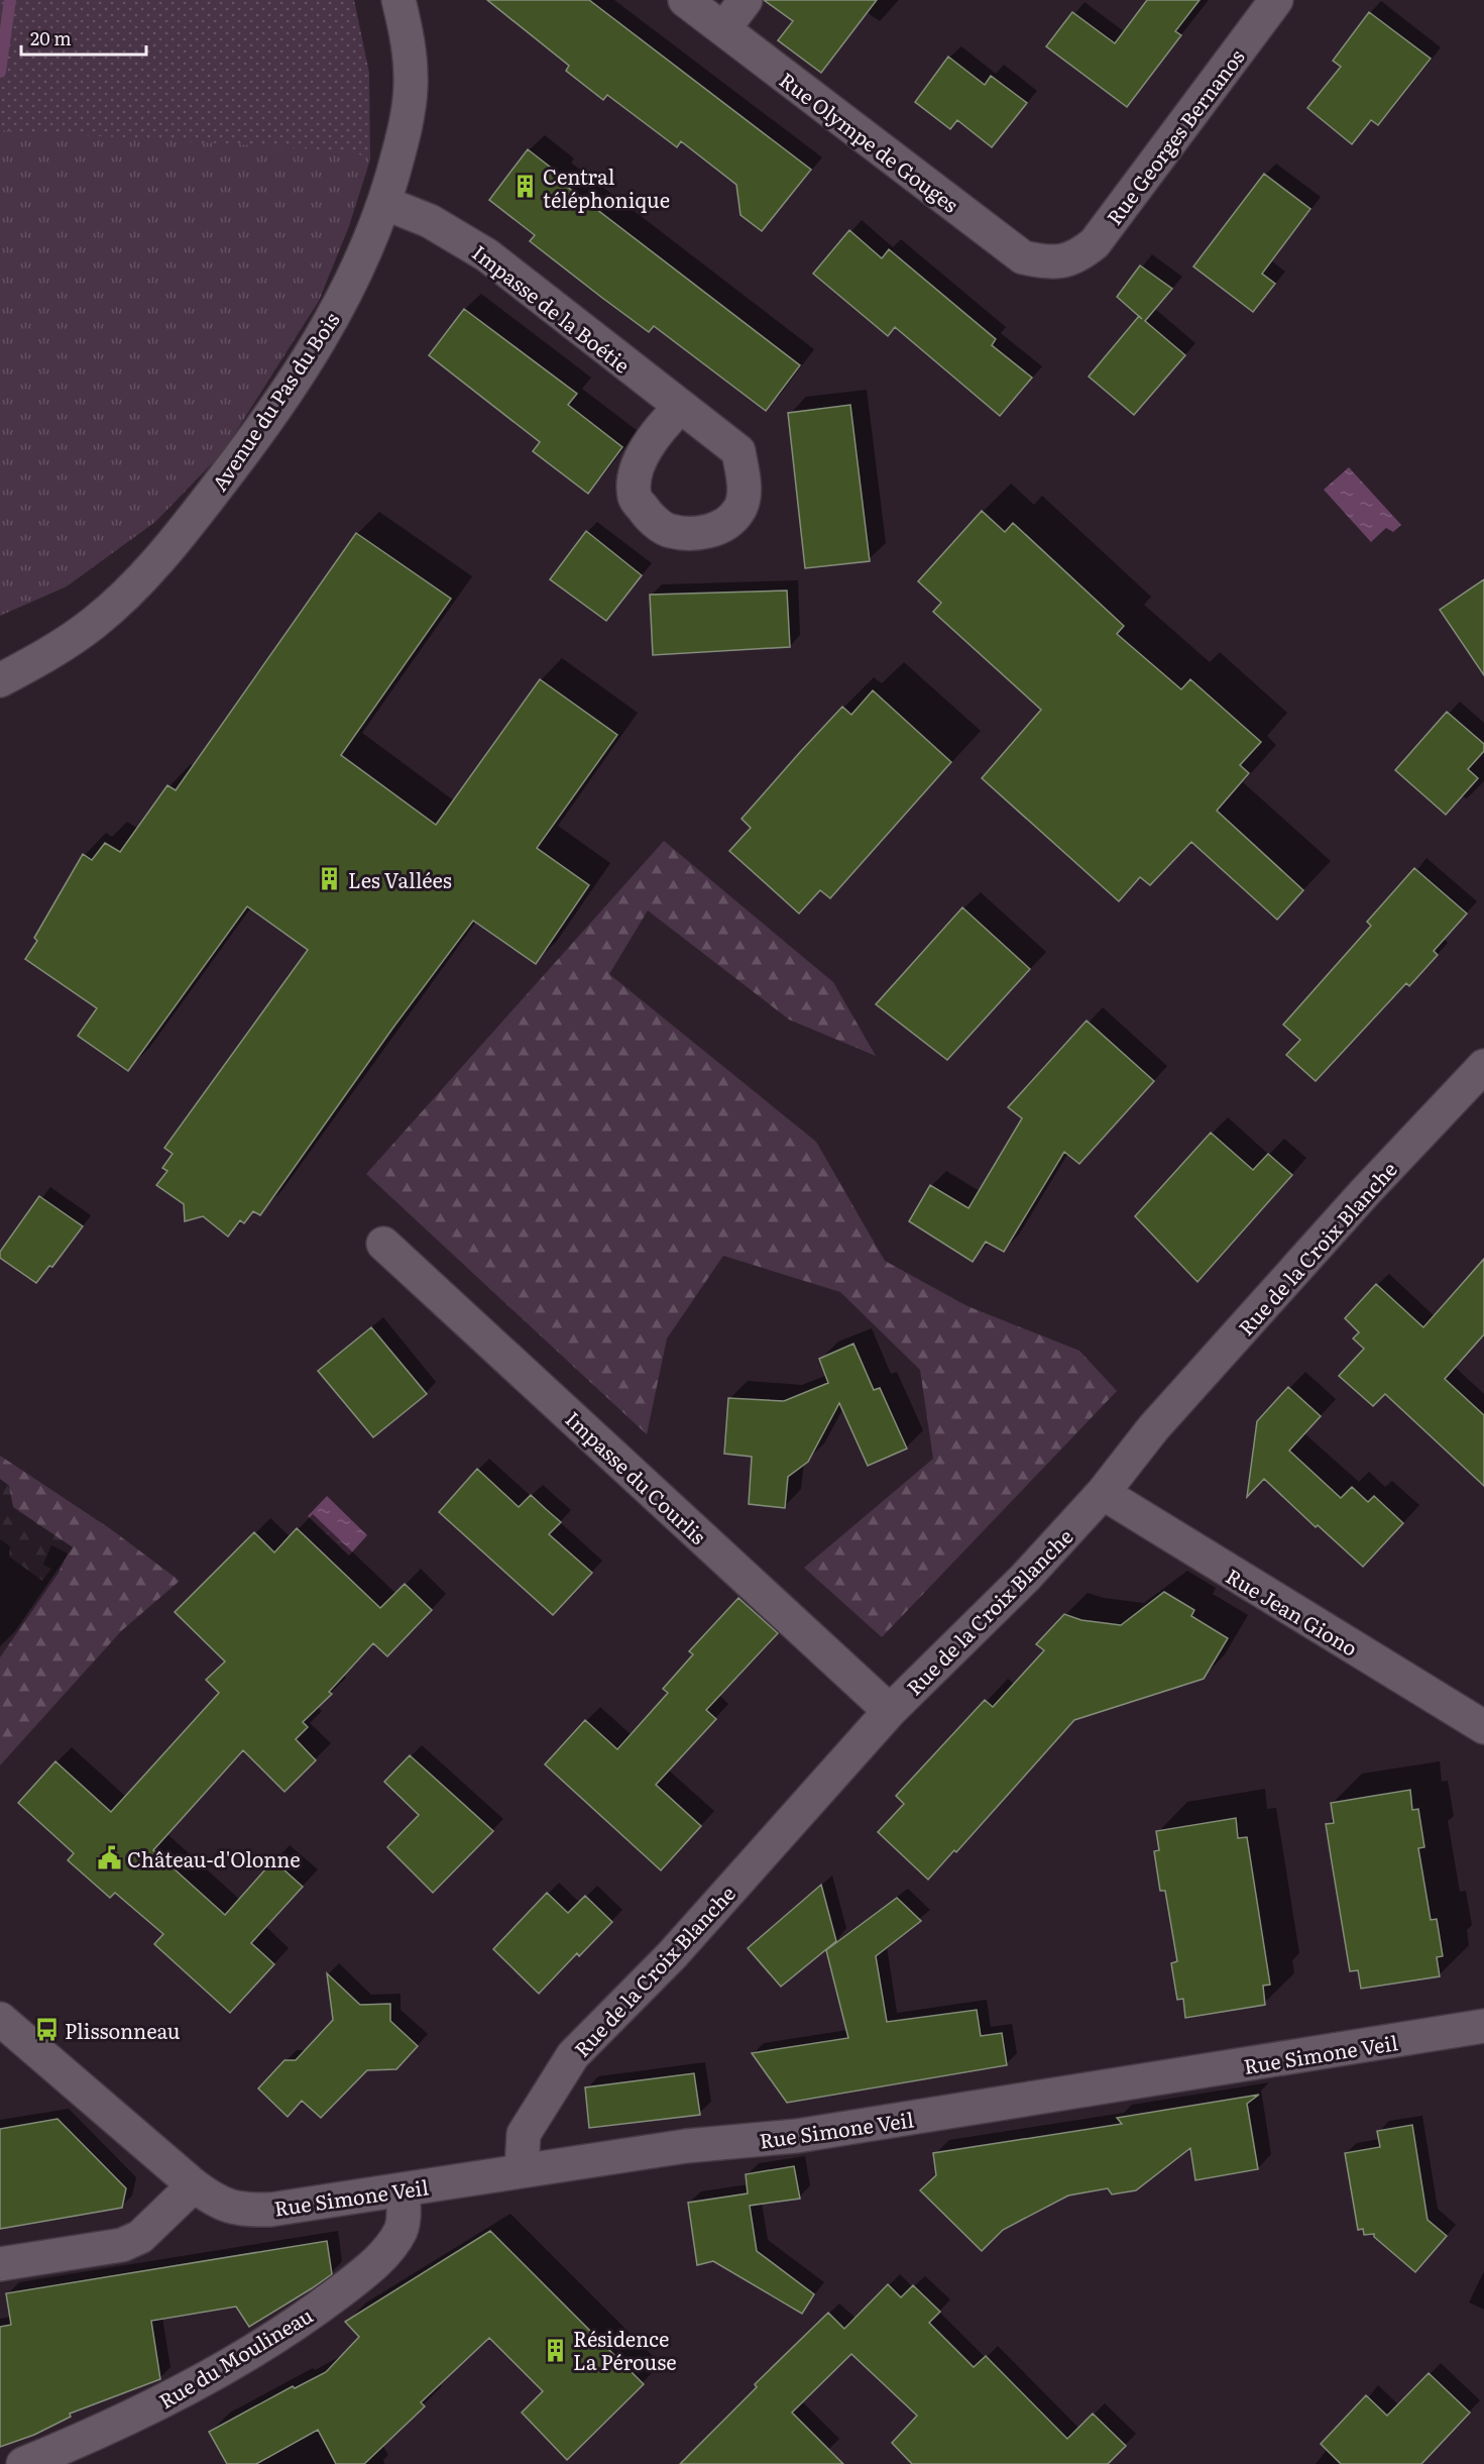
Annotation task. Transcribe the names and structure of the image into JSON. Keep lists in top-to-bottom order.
{
  "streets": {
    "street": [
      "Rue Georges Bernanos",
      "Rue Olympe de Gouges",
      "Impasse de la Boétie",
      "Avenue du Pas du Bois",
      "Rue de la Croix Blanche",
      "Impasse du Courlis",
      "Rue Jean Giono",
      "Rue Simone Veil",
      "Rue du Moulineau"
    ]
  },
  "crossings": [
    ["Rue Georges Bernanos", "Rue Olympe de Gouges"],
    ["Impasse de la Boétie", "Avenue du Pas du Bois"],
    ["Rue de la Croix Blanche", "Impasse du Courlis"],
    ["Rue de la Croix Blanche", "Rue Jean Giono"],
    ["Rue de la Croix Blanche", "Rue Simone Veil"],
    ["Rue Simone Veil", "Rue du Moulineau"]
  ],
  "places": {
    "building": ["Central téléphonique", "Les Vallées", "Résidence La Pérouse"],
    "public building": ["Château-d'Olonne"],
    "bus stop": ["Plissonneau"]
  },
  "scale_bar": "20 m"
}
